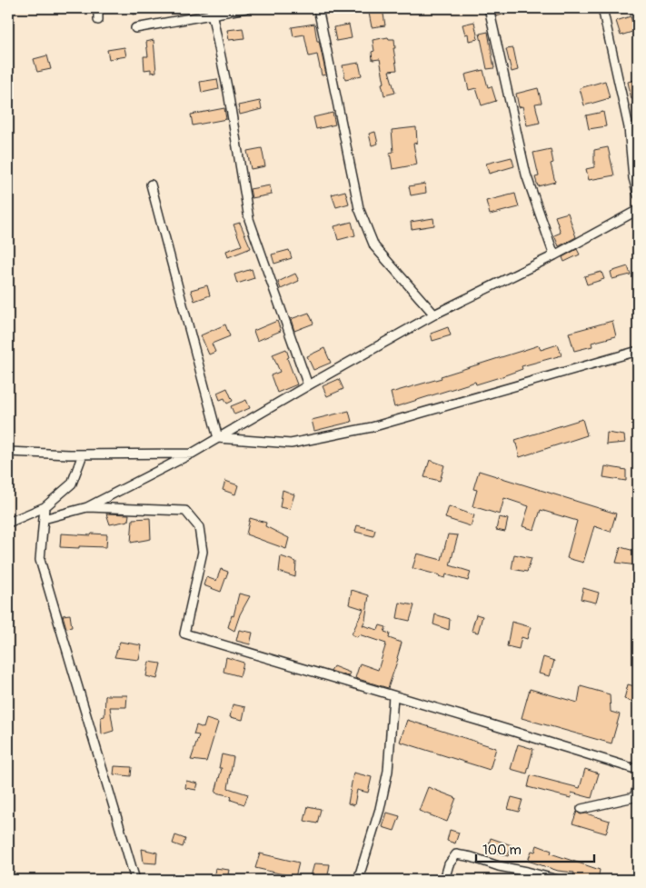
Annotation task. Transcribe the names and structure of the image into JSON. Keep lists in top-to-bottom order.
{
  "scale_bar": "100 m"
}
